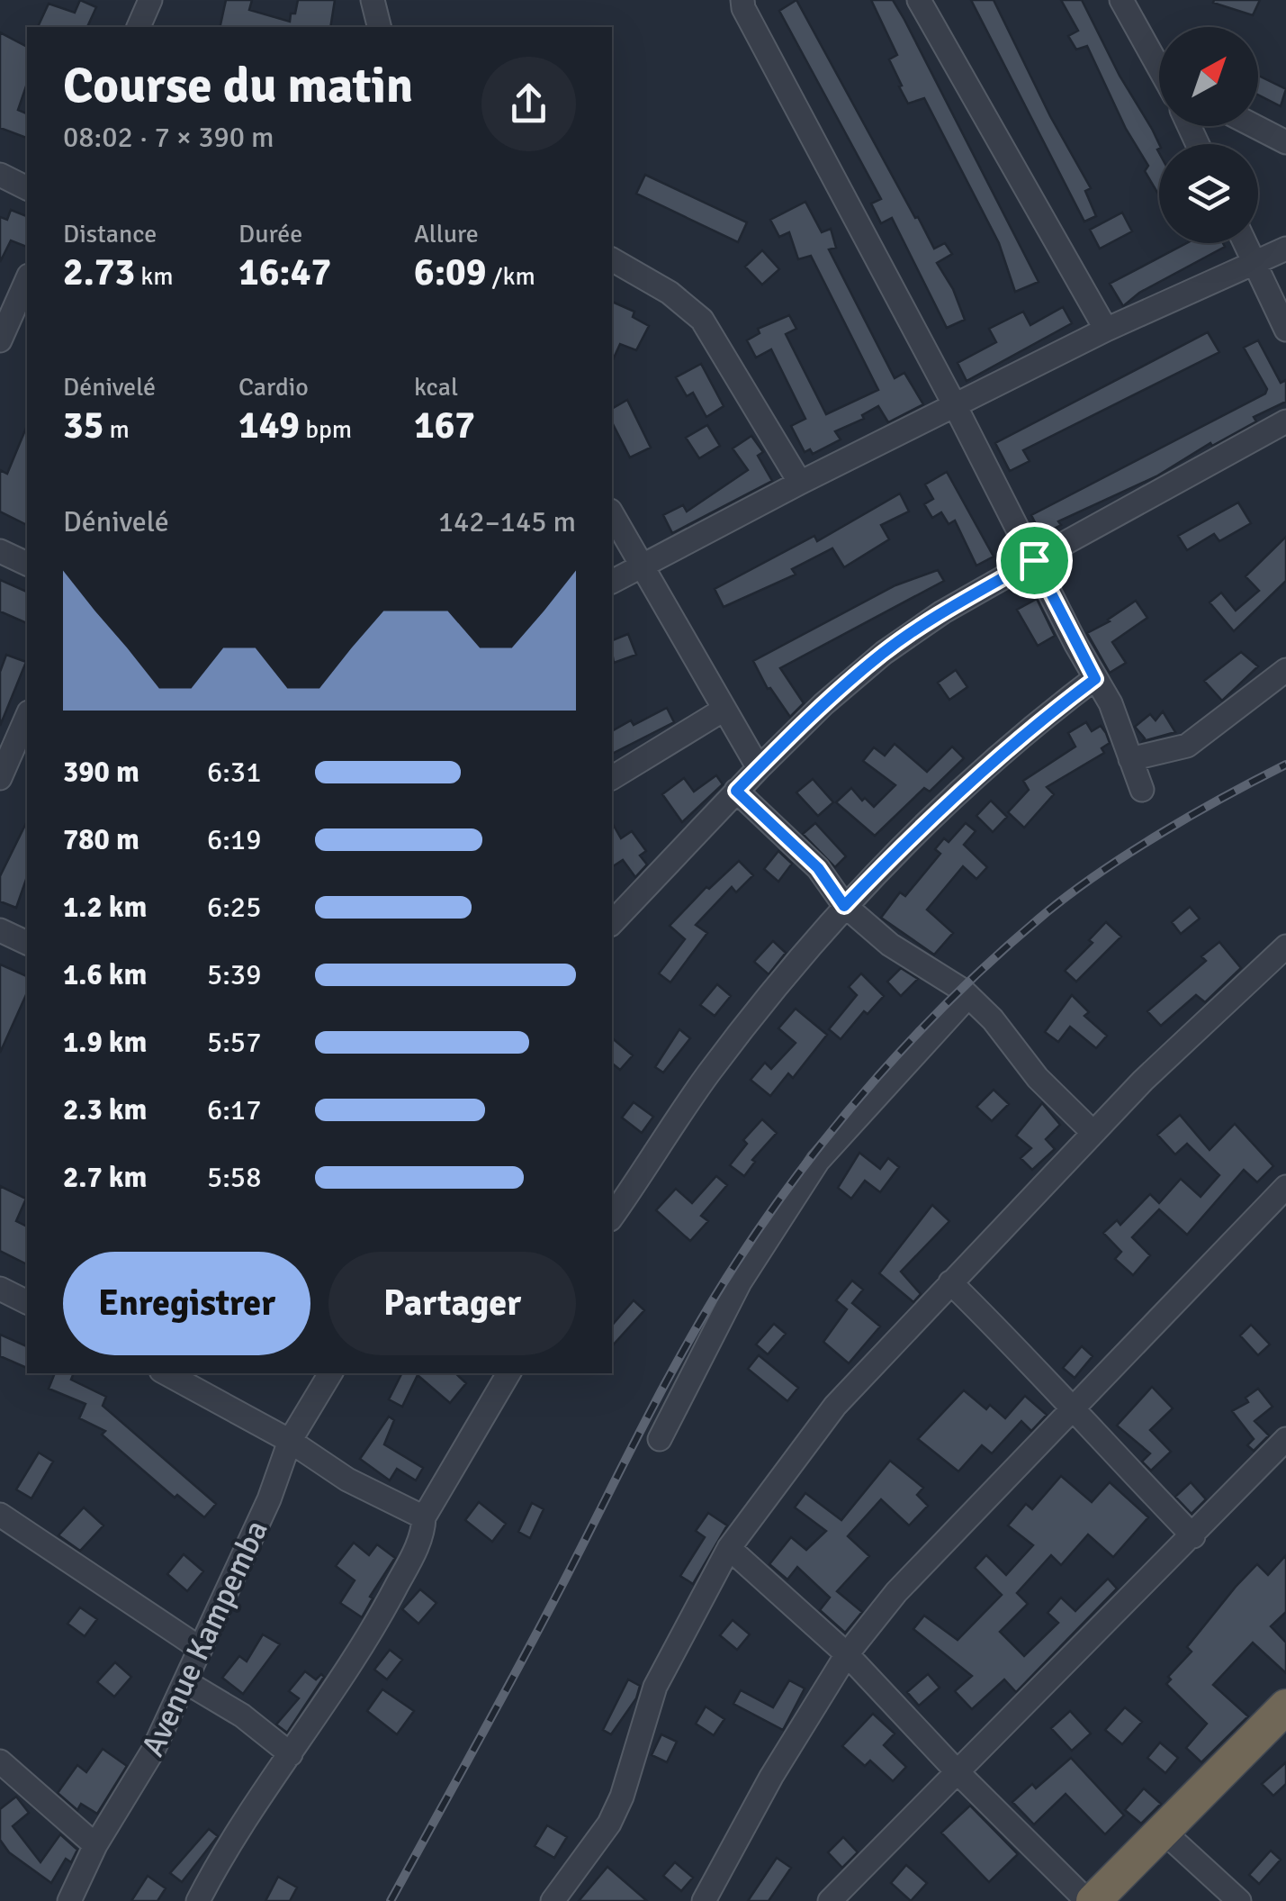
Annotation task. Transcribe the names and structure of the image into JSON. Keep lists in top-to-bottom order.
{
  "streets": {
    "street": ["Avenue Kampemba"]
  },
  "north": "top right",
  "page": {
    "heading": ["Course du matin", "08:02 · 7 × 390 m"],
    "stats": [
      ["Distance", "2.73 km"],
      ["Durée", "16:47"],
      ["Allure", "6:09 /km"],
      ["Dénivelé", "35 m"],
      ["Cardio", "149 bpm"],
      ["kcal", "167"]
    ],
    "chart": ["Dénivelé", "142–145 m"],
    "list": [
      {
        "name": "390 m",
        "note": "6:31"
      },
      {
        "name": "780 m",
        "note": "6:19"
      },
      {
        "name": "1.2 km",
        "note": "6:25"
      },
      {
        "name": "1.6 km",
        "note": "5:39"
      },
      {
        "name": "1.9 km",
        "note": "5:57"
      },
      {
        "name": "2.3 km",
        "note": "6:17"
      },
      {
        "name": "2.7 km",
        "note": "5:58"
      }
    ],
    "buttons": ["Enregistrer", "Partager"]
  }
}
